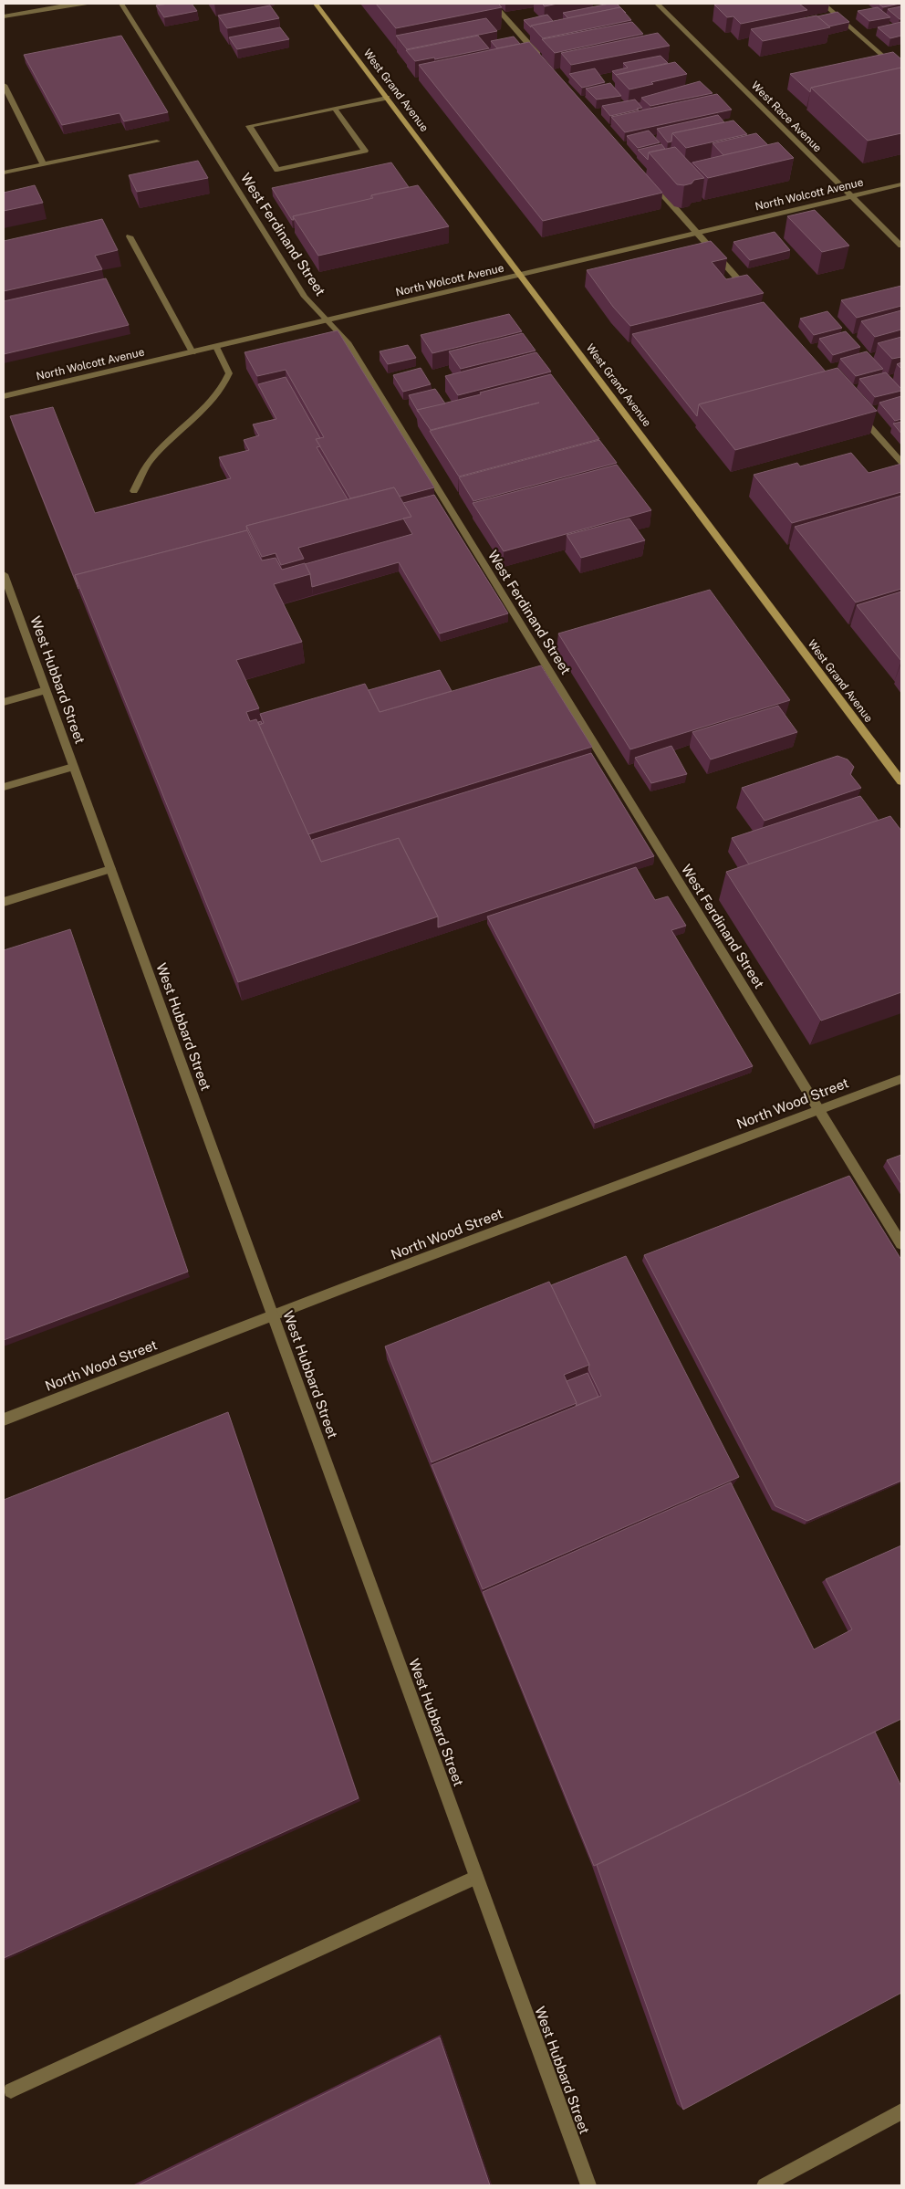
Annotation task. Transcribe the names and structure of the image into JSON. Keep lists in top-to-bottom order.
{
  "streets": {
    "main road": ["West Grand Avenue"],
    "street": [
      "West Race Avenue",
      "North Wolcott Avenue",
      "West Ferdinand Street",
      "West Hubbard Street",
      "North Wood Street"
    ]
  },
  "crossings": [
    ["West Grand Avenue", "North Wolcott Avenue"],
    ["West Race Avenue", "North Wolcott Avenue"],
    ["North Wolcott Avenue", "West Ferdinand Street"],
    ["West Ferdinand Street", "North Wood Street"],
    ["West Hubbard Street", "North Wood Street"]
  ]
}
